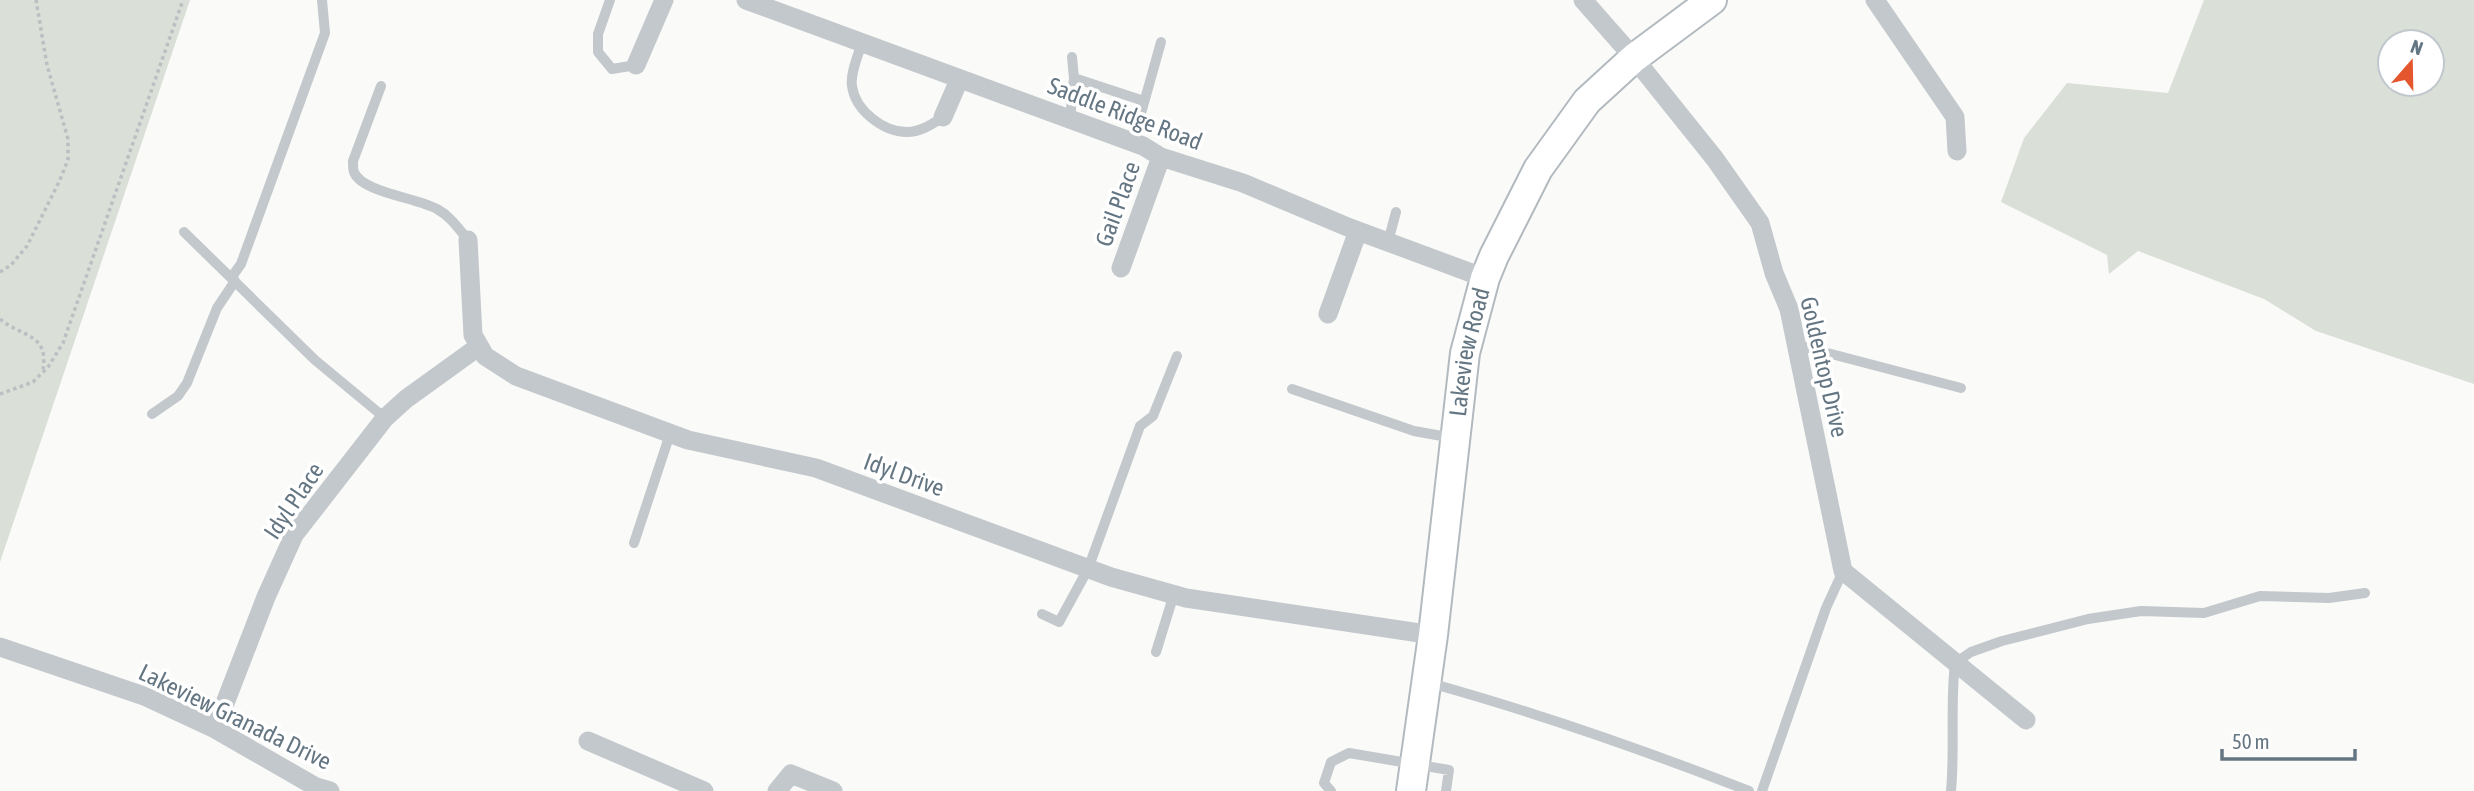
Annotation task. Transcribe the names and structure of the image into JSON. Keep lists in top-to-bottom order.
{
  "streets": {
    "street": [
      "Saddle Ridge Road",
      "Gail Place",
      "Lakeview Road",
      "Goldentop Drive",
      "Idyl Drive",
      "Idyl Place",
      "Lakeview Granada Drive"
    ]
  },
  "crossings": [
    ["Saddle Ridge Road", "Gail Place"],
    ["Saddle Ridge Road", "Lakeview Road"],
    ["Lakeview Road", "Goldentop Drive"],
    ["Lakeview Road", "Idyl Drive"],
    ["Idyl Drive", "Idyl Place"],
    ["Idyl Place", "Lakeview Granada Drive"]
  ],
  "scale_bar": "50 m",
  "north": "top"
}
